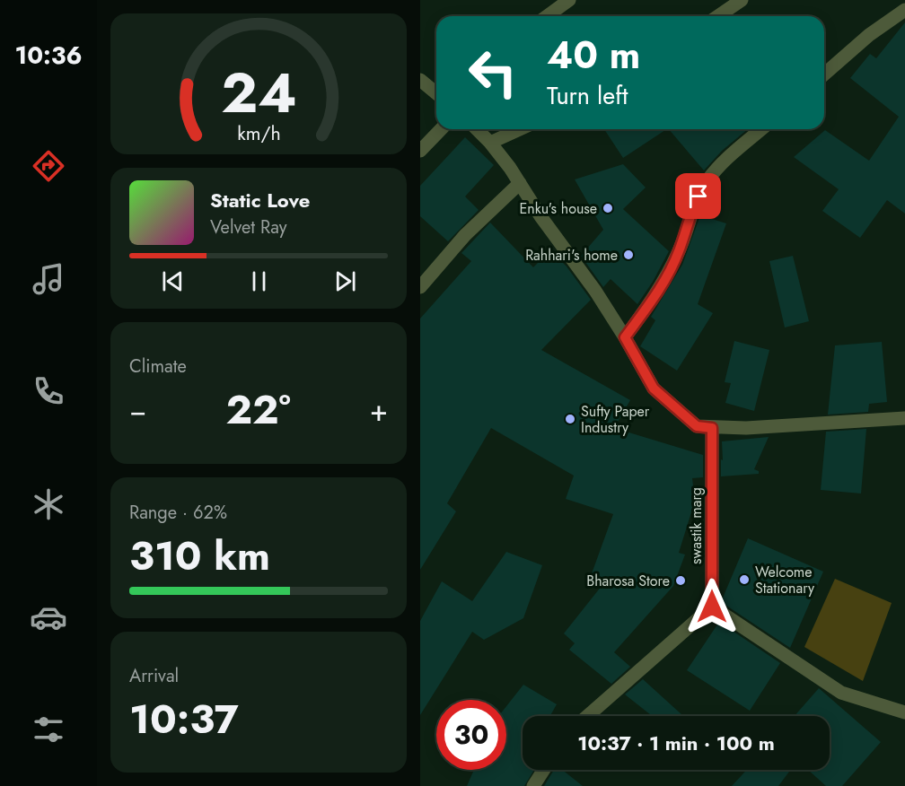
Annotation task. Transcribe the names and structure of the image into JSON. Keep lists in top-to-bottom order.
{
  "streets": {
    "street": ["swastik marg"]
  },
  "places": [
    "Enku's house",
    "Rahhari's home",
    "Sufty Paper Industry",
    "Welcome Stationary",
    "Bharosa Store"
  ],
  "page": {
    "tabs": "10:36",
    "turn": ["40 m", "Turn left"],
    "song": ["Static Love", "Velvet Ray"],
    "tile": [
      "Climate",
      ["Range · 62%", "310 km"],
      ["Arrival", "10:37"]
    ],
    "heat": ["−", "22°", "+"],
    "limit": "30",
    "trip": "10:37 · 1 min · 100 m",
    "gauge": ["24", "km/h"]
  }
}
